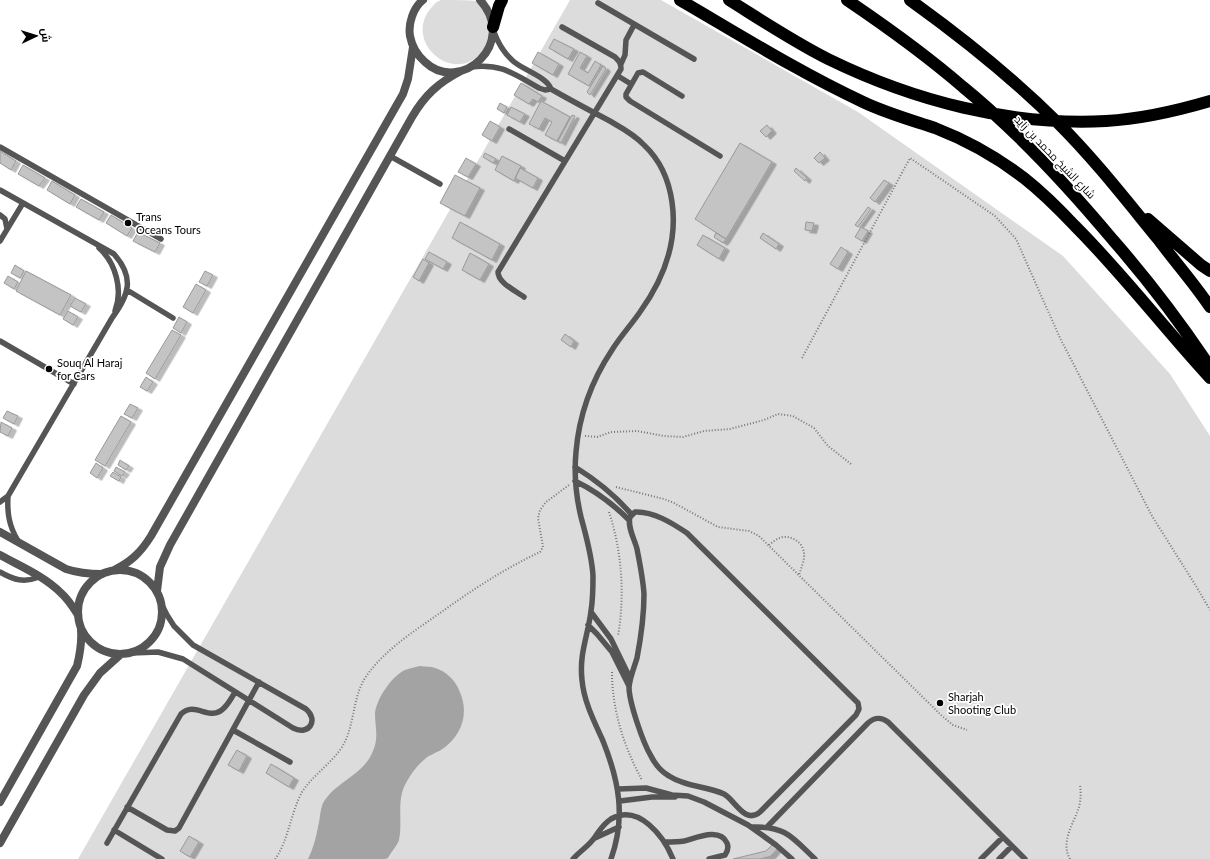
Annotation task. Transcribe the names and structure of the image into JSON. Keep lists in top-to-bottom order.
{
  "streets": {
    "highway": ["شارع الشيخ محمد بن زايد"]
  },
  "places": ["Trans Oceans Tours", "Souq Al Haraj for Cars", "Sharjah Shooting Club"],
  "north": "right"
}
